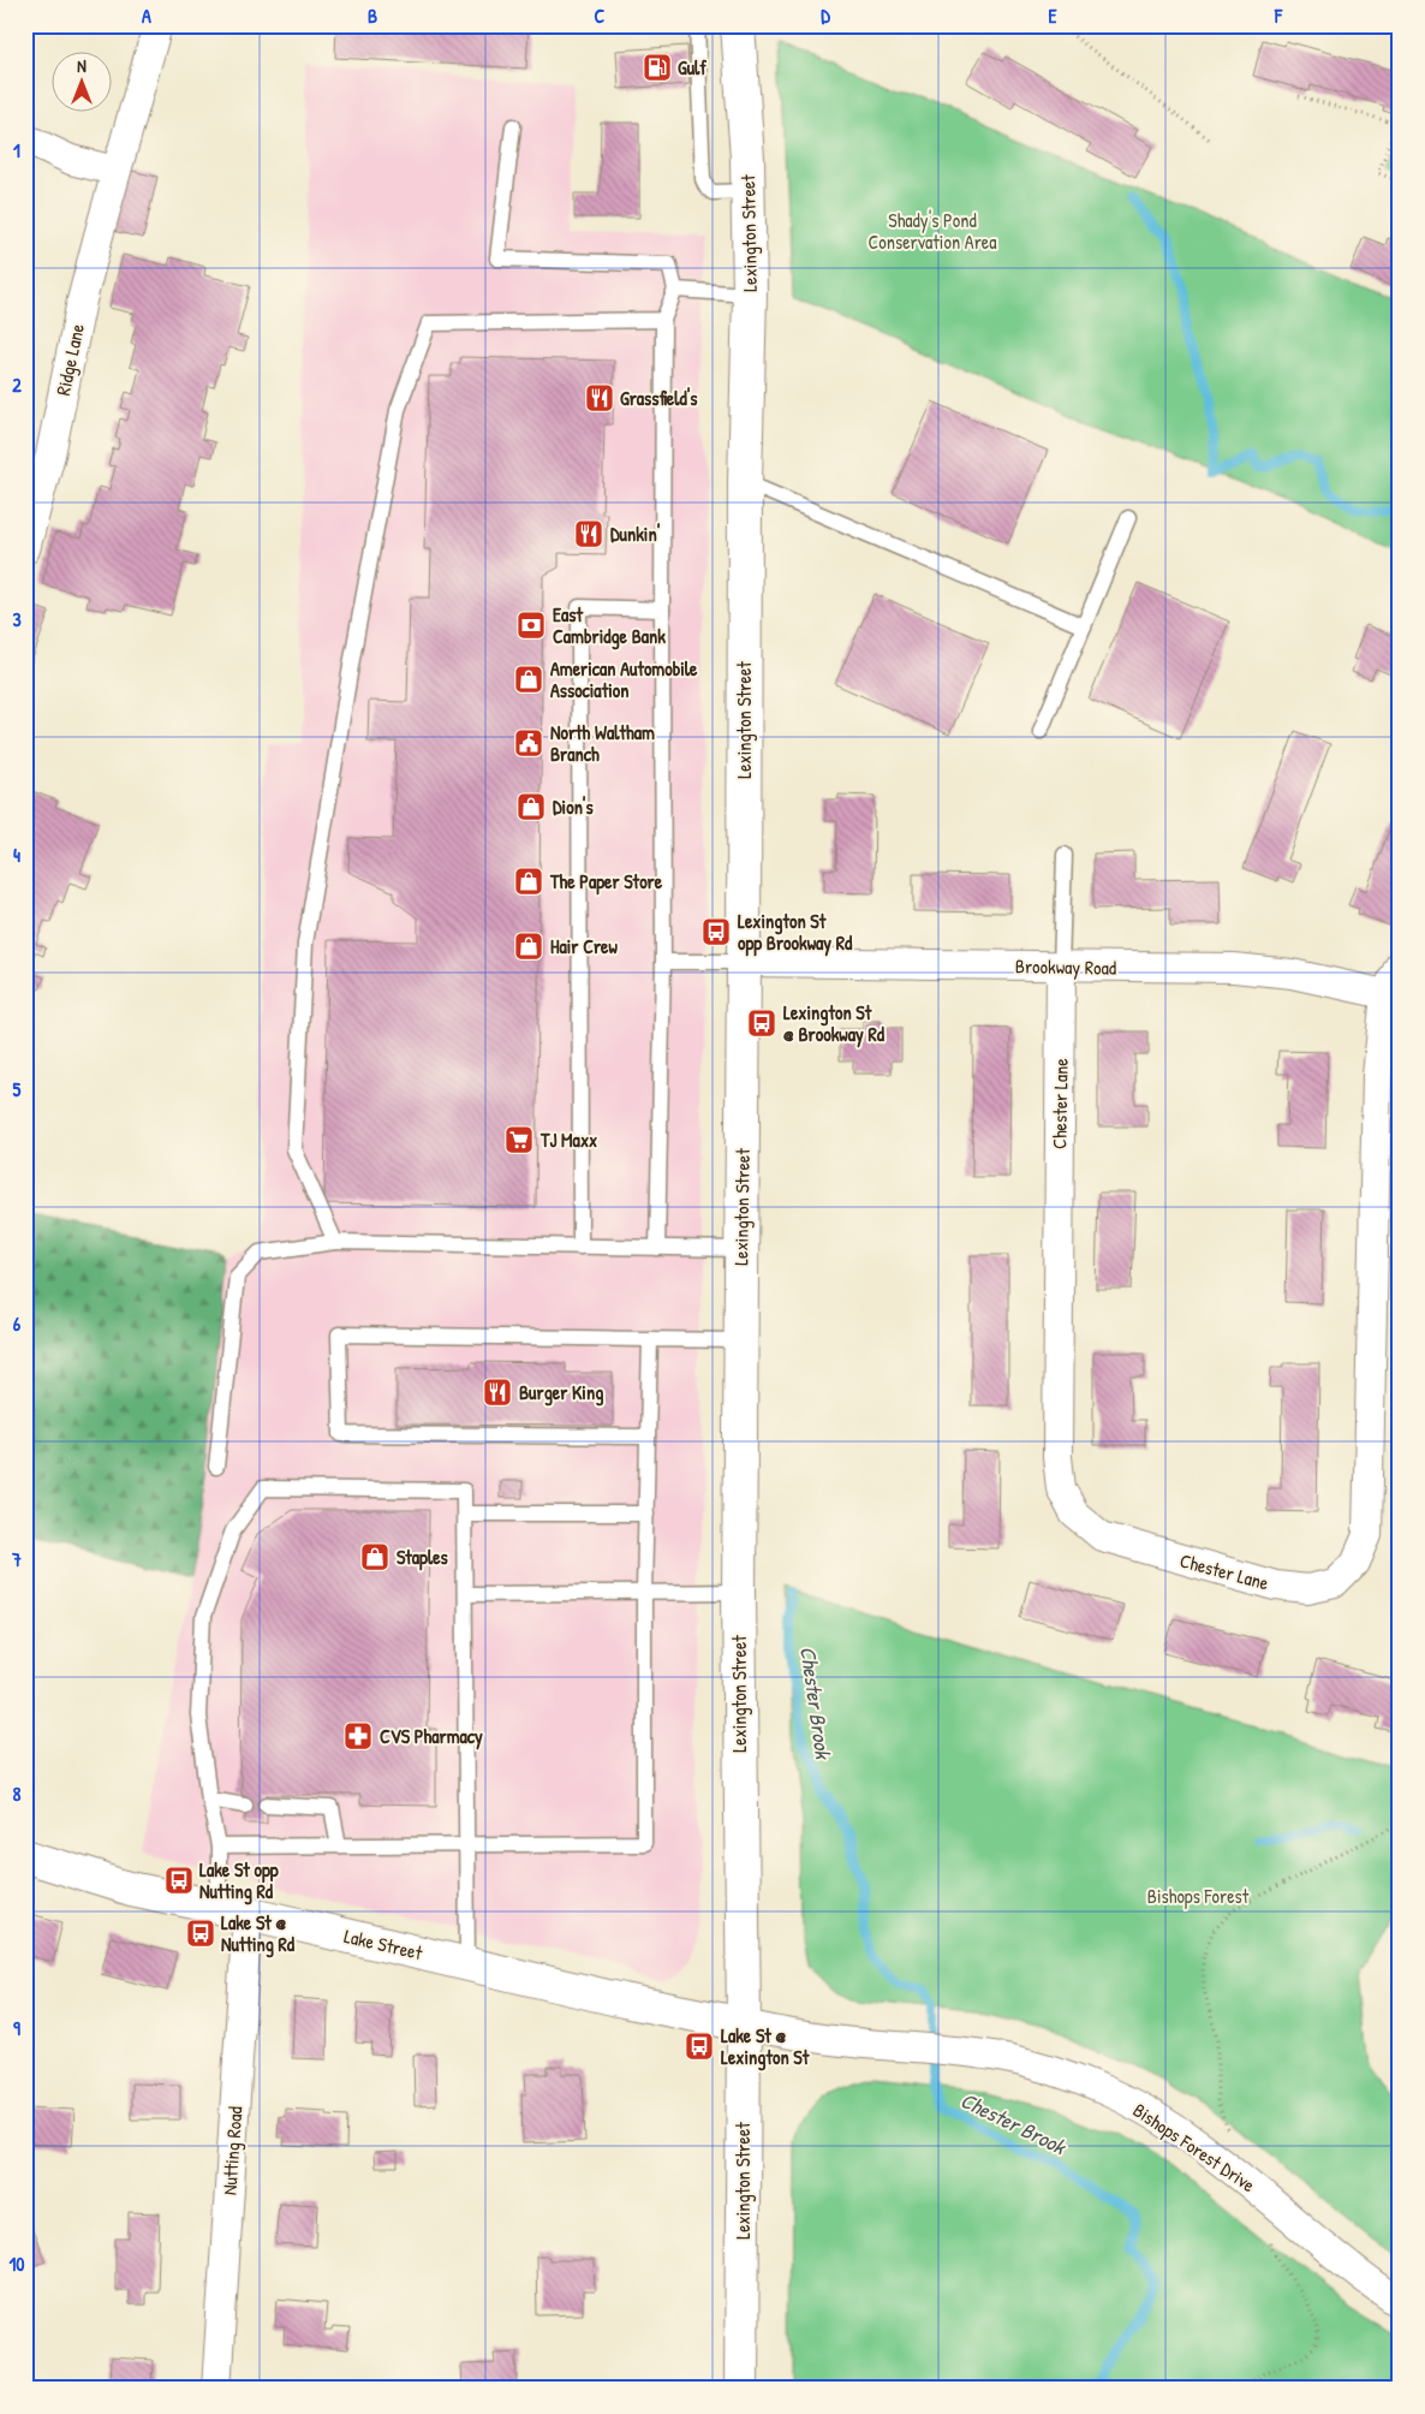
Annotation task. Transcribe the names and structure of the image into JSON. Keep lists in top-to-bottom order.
{
  "streets": {
    "main road": ["Lexington Street", "Lake Street"],
    "street": [
      "Ridge Lane",
      "Brookway Road",
      "Chester Lane",
      "Bishops Forest Drive",
      "Nutting Road"
    ]
  },
  "crossings": [
    ["Lexington Street", "Brookway Road"],
    ["Lexington Street", "Lake Street"],
    ["Lexington Street", "Bishops Forest Drive"],
    ["Brookway Road", "Chester Lane"],
    ["Lake Street", "Bishops Forest Drive"],
    ["Lake Street", "Nutting Road"]
  ],
  "water": ["Chester Brook"],
  "parks": ["Shady's Pond Conservation Area", "Bishops Forest"],
  "places": {
    "fuel station": ["Gulf"],
    "restaurant": ["Grassfield's", "Dunkin'", "Burger King"],
    "bank": ["East Cambridge Bank"],
    "shop": [
      "American Automobile Association",
      "Dion's",
      "The Paper Store",
      "Hair Crew",
      "Staples"
    ],
    "public building": ["North Waltham Branch"],
    "bus stop": [
      "Lexington St opp Brookway Rd",
      "Lexington St @ Brookway Rd",
      "Lake St opp Nutting Rd",
      "Lake St @ Nutting Rd",
      "Lake St @ Lexington St"
    ],
    "supermarket": ["TJ Maxx"],
    "pharmacy": ["CVS Pharmacy"]
  },
  "north": "top",
  "grid": {
    "columns": [
      "A",
      "B",
      "C",
      "D",
      "E",
      "F"
    ],
    "rows": [
      "1",
      "2",
      "3",
      "4",
      "5",
      "6",
      "7",
      "8",
      "9",
      "10"
    ]
  }
}
